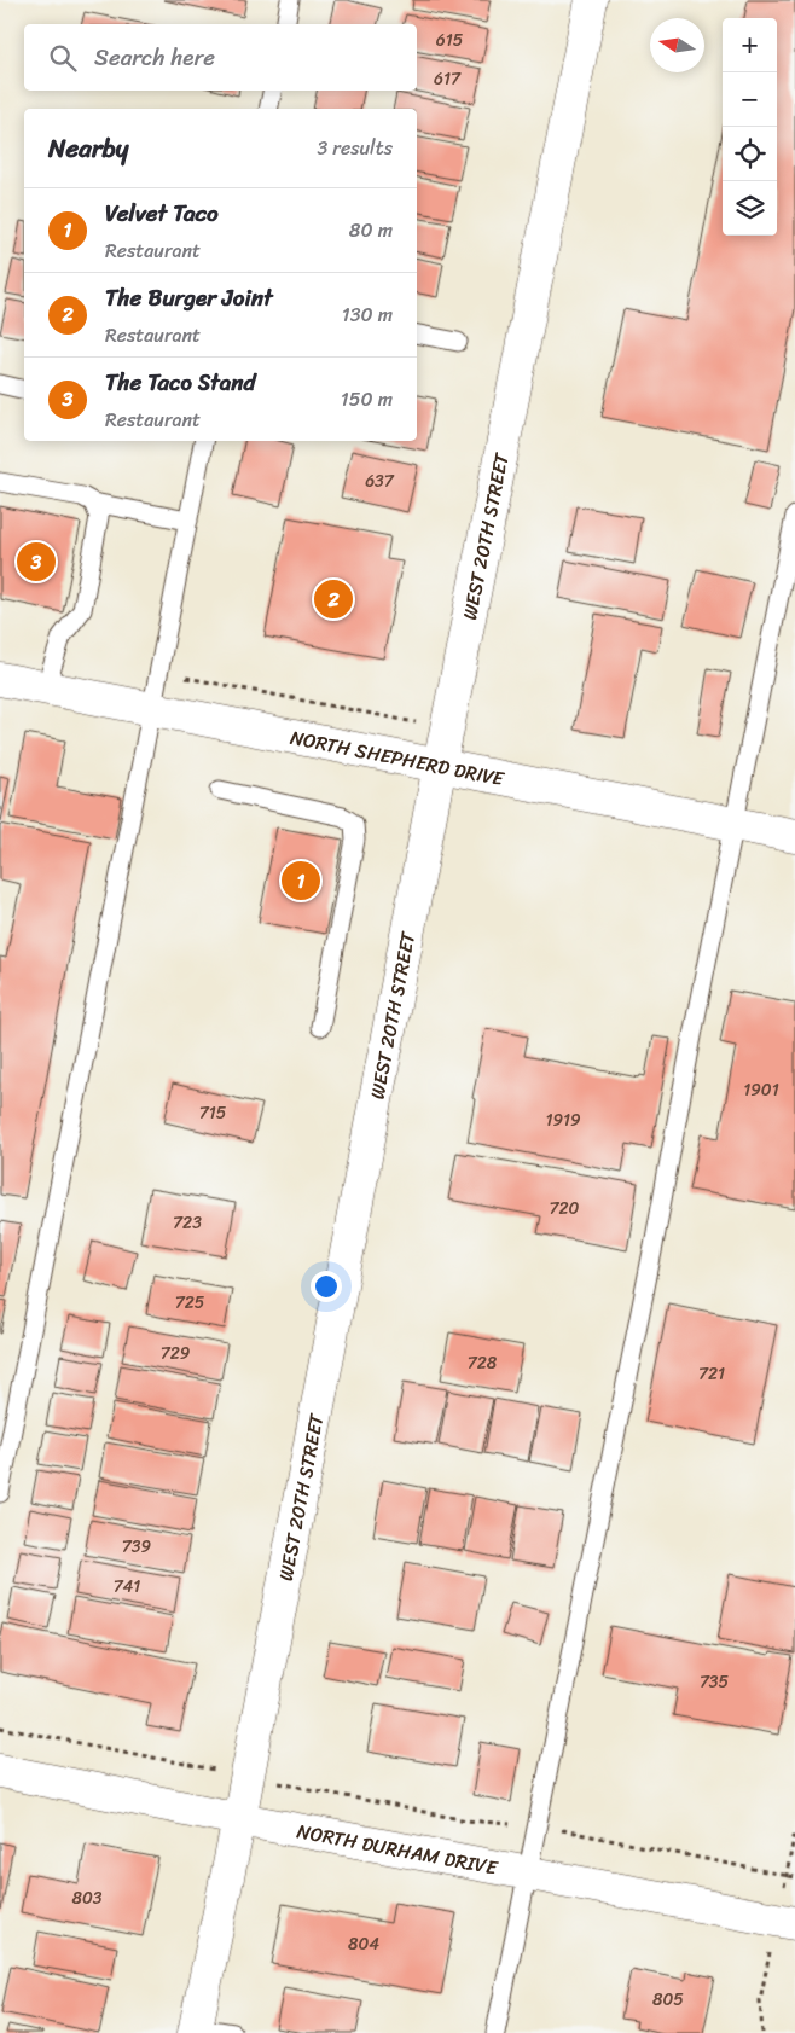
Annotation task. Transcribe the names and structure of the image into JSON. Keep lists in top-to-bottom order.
{
  "streets": {
    "main road": ["WEST 20TH STREET", "NORTH SHEPHERD DRIVE", "NORTH DURHAM DRIVE"]
  },
  "crossings": [
    ["WEST 20TH STREET", "NORTH SHEPHERD DRIVE"],
    ["WEST 20TH STREET", "NORTH DURHAM DRIVE"]
  ],
  "house_numbers": [
    "615",
    "617",
    "637",
    "1901",
    "715",
    "1919",
    "720",
    "723",
    "725",
    "729",
    "728",
    "721",
    "739",
    "741",
    "735",
    "803",
    "804",
    "805"
  ],
  "north": "left",
  "page": {
    "map_buttons": ["+", "−"],
    "search": "Search here",
    "heading": ["Nearby", "3 results"],
    "list": [
      {
        "mark": "1",
        "name": "Velvet Taco",
        "note": "Restaurant",
        "value": "80 m"
      },
      {
        "mark": "2",
        "name": "The Burger Joint",
        "note": "Restaurant",
        "value": "130 m"
      },
      {
        "mark": "3",
        "name": "The Taco Stand",
        "note": "Restaurant",
        "value": "150 m"
      }
    ],
    "pins": ["3", "2", "1"]
  }
}
